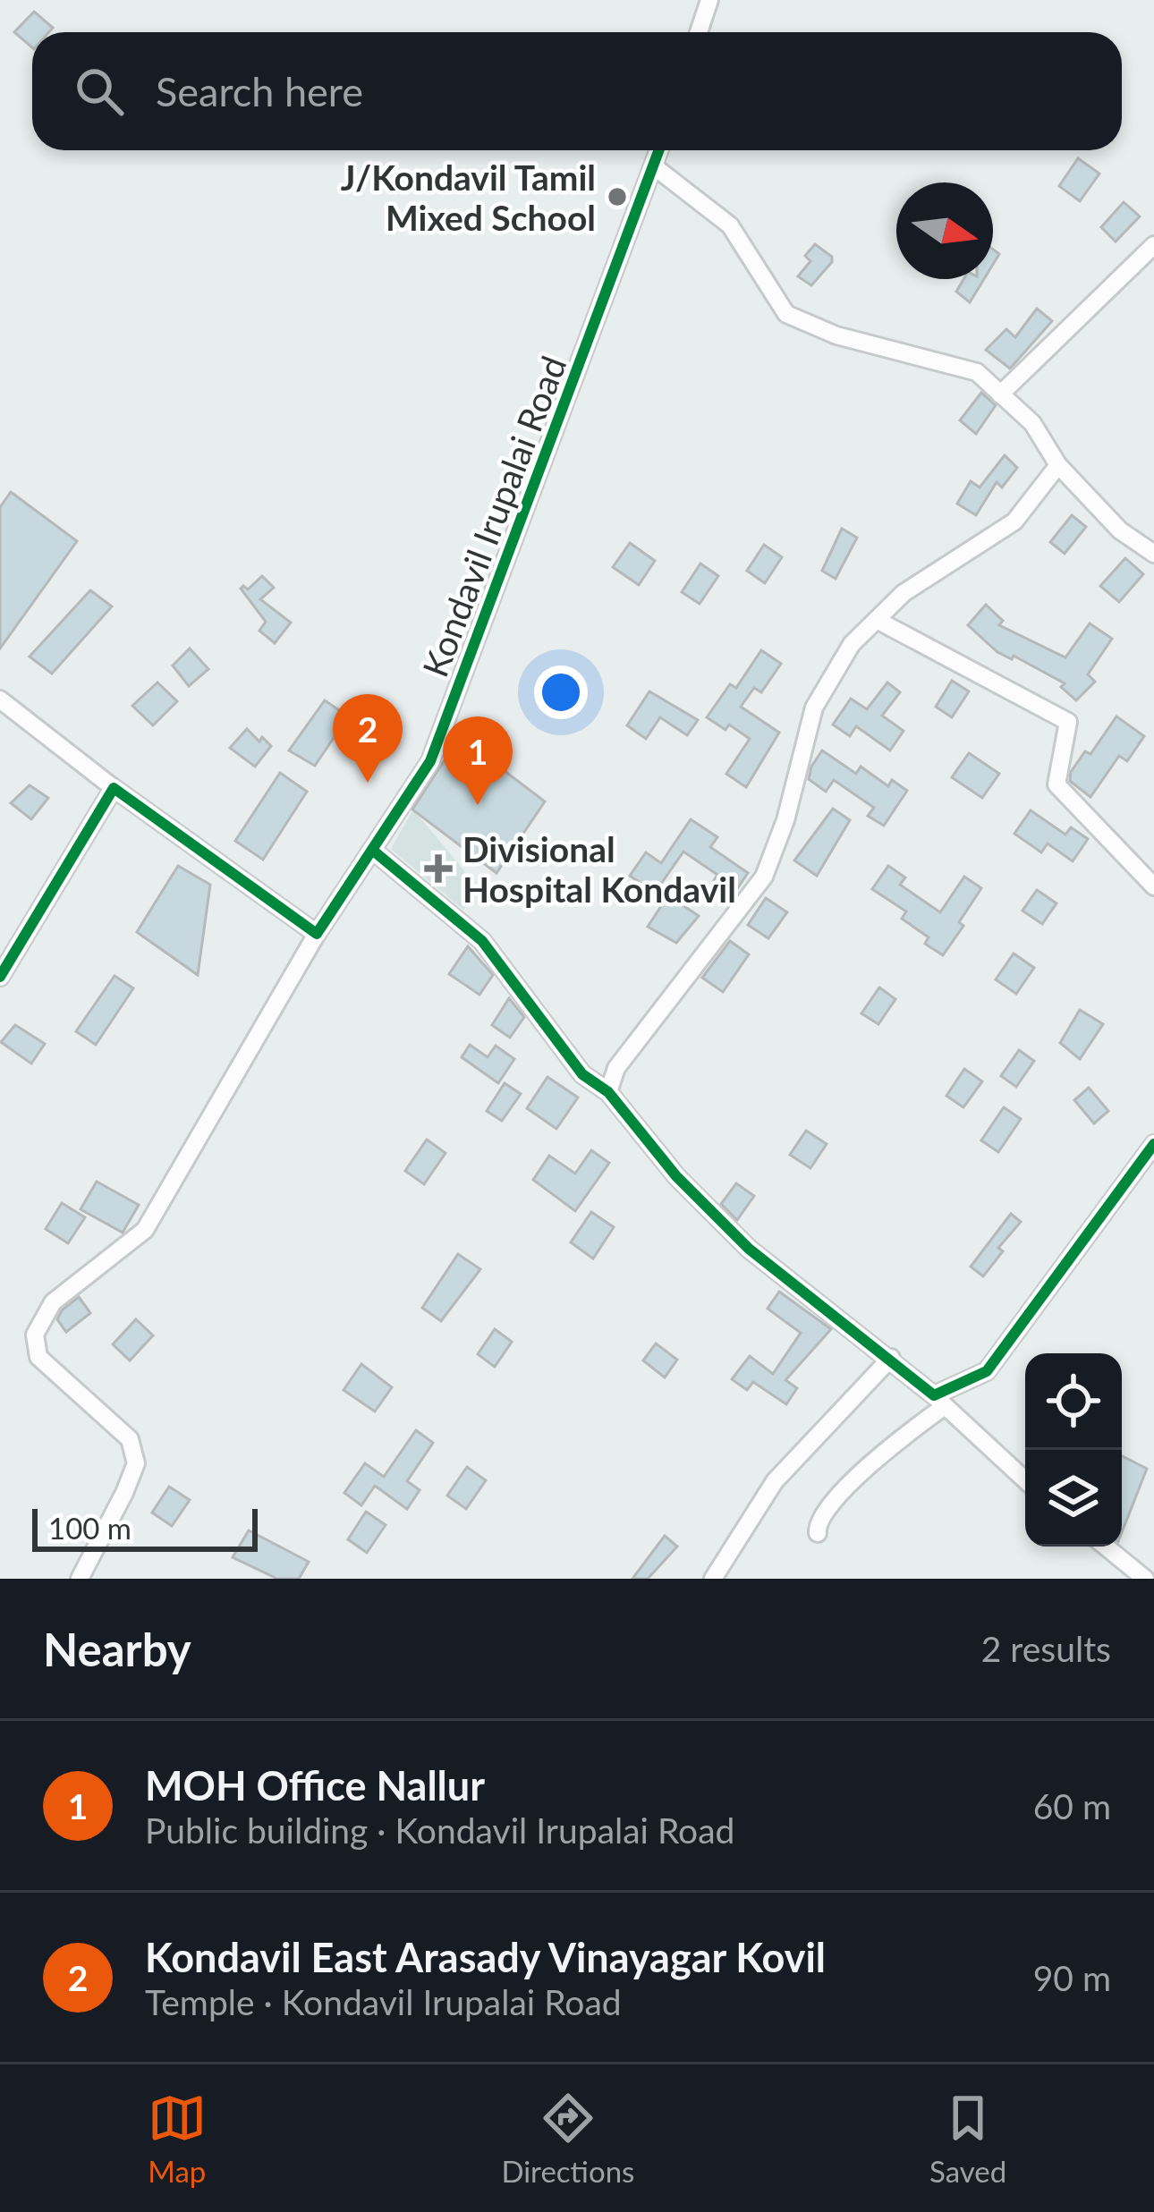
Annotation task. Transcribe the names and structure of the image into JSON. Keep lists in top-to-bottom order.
{
  "streets": {
    "street": ["Kondavil Irupalai Road"]
  },
  "places": {
    "other": ["J/Kondavil Tamil Mixed School"],
    "health": ["Divisional Hospital Kondavil"]
  },
  "scale_bar": "100 m",
  "north": "right",
  "page": {
    "search": "Search here",
    "pins": ["2", "1"],
    "scale": "100 m",
    "heading": ["Nearby", "2 results"],
    "list": [
      {
        "mark": "1",
        "name": "MOH Office Nallur",
        "note": "Public building · Kondavil Irupalai Road",
        "value": "60 m"
      },
      {
        "mark": "2",
        "name": "Kondavil East Arasady Vinayagar Kovil",
        "note": "Temple · Kondavil Irupalai Road",
        "value": "90 m"
      }
    ],
    "nav": ["Map", "Directions", "Saved"]
  }
}
